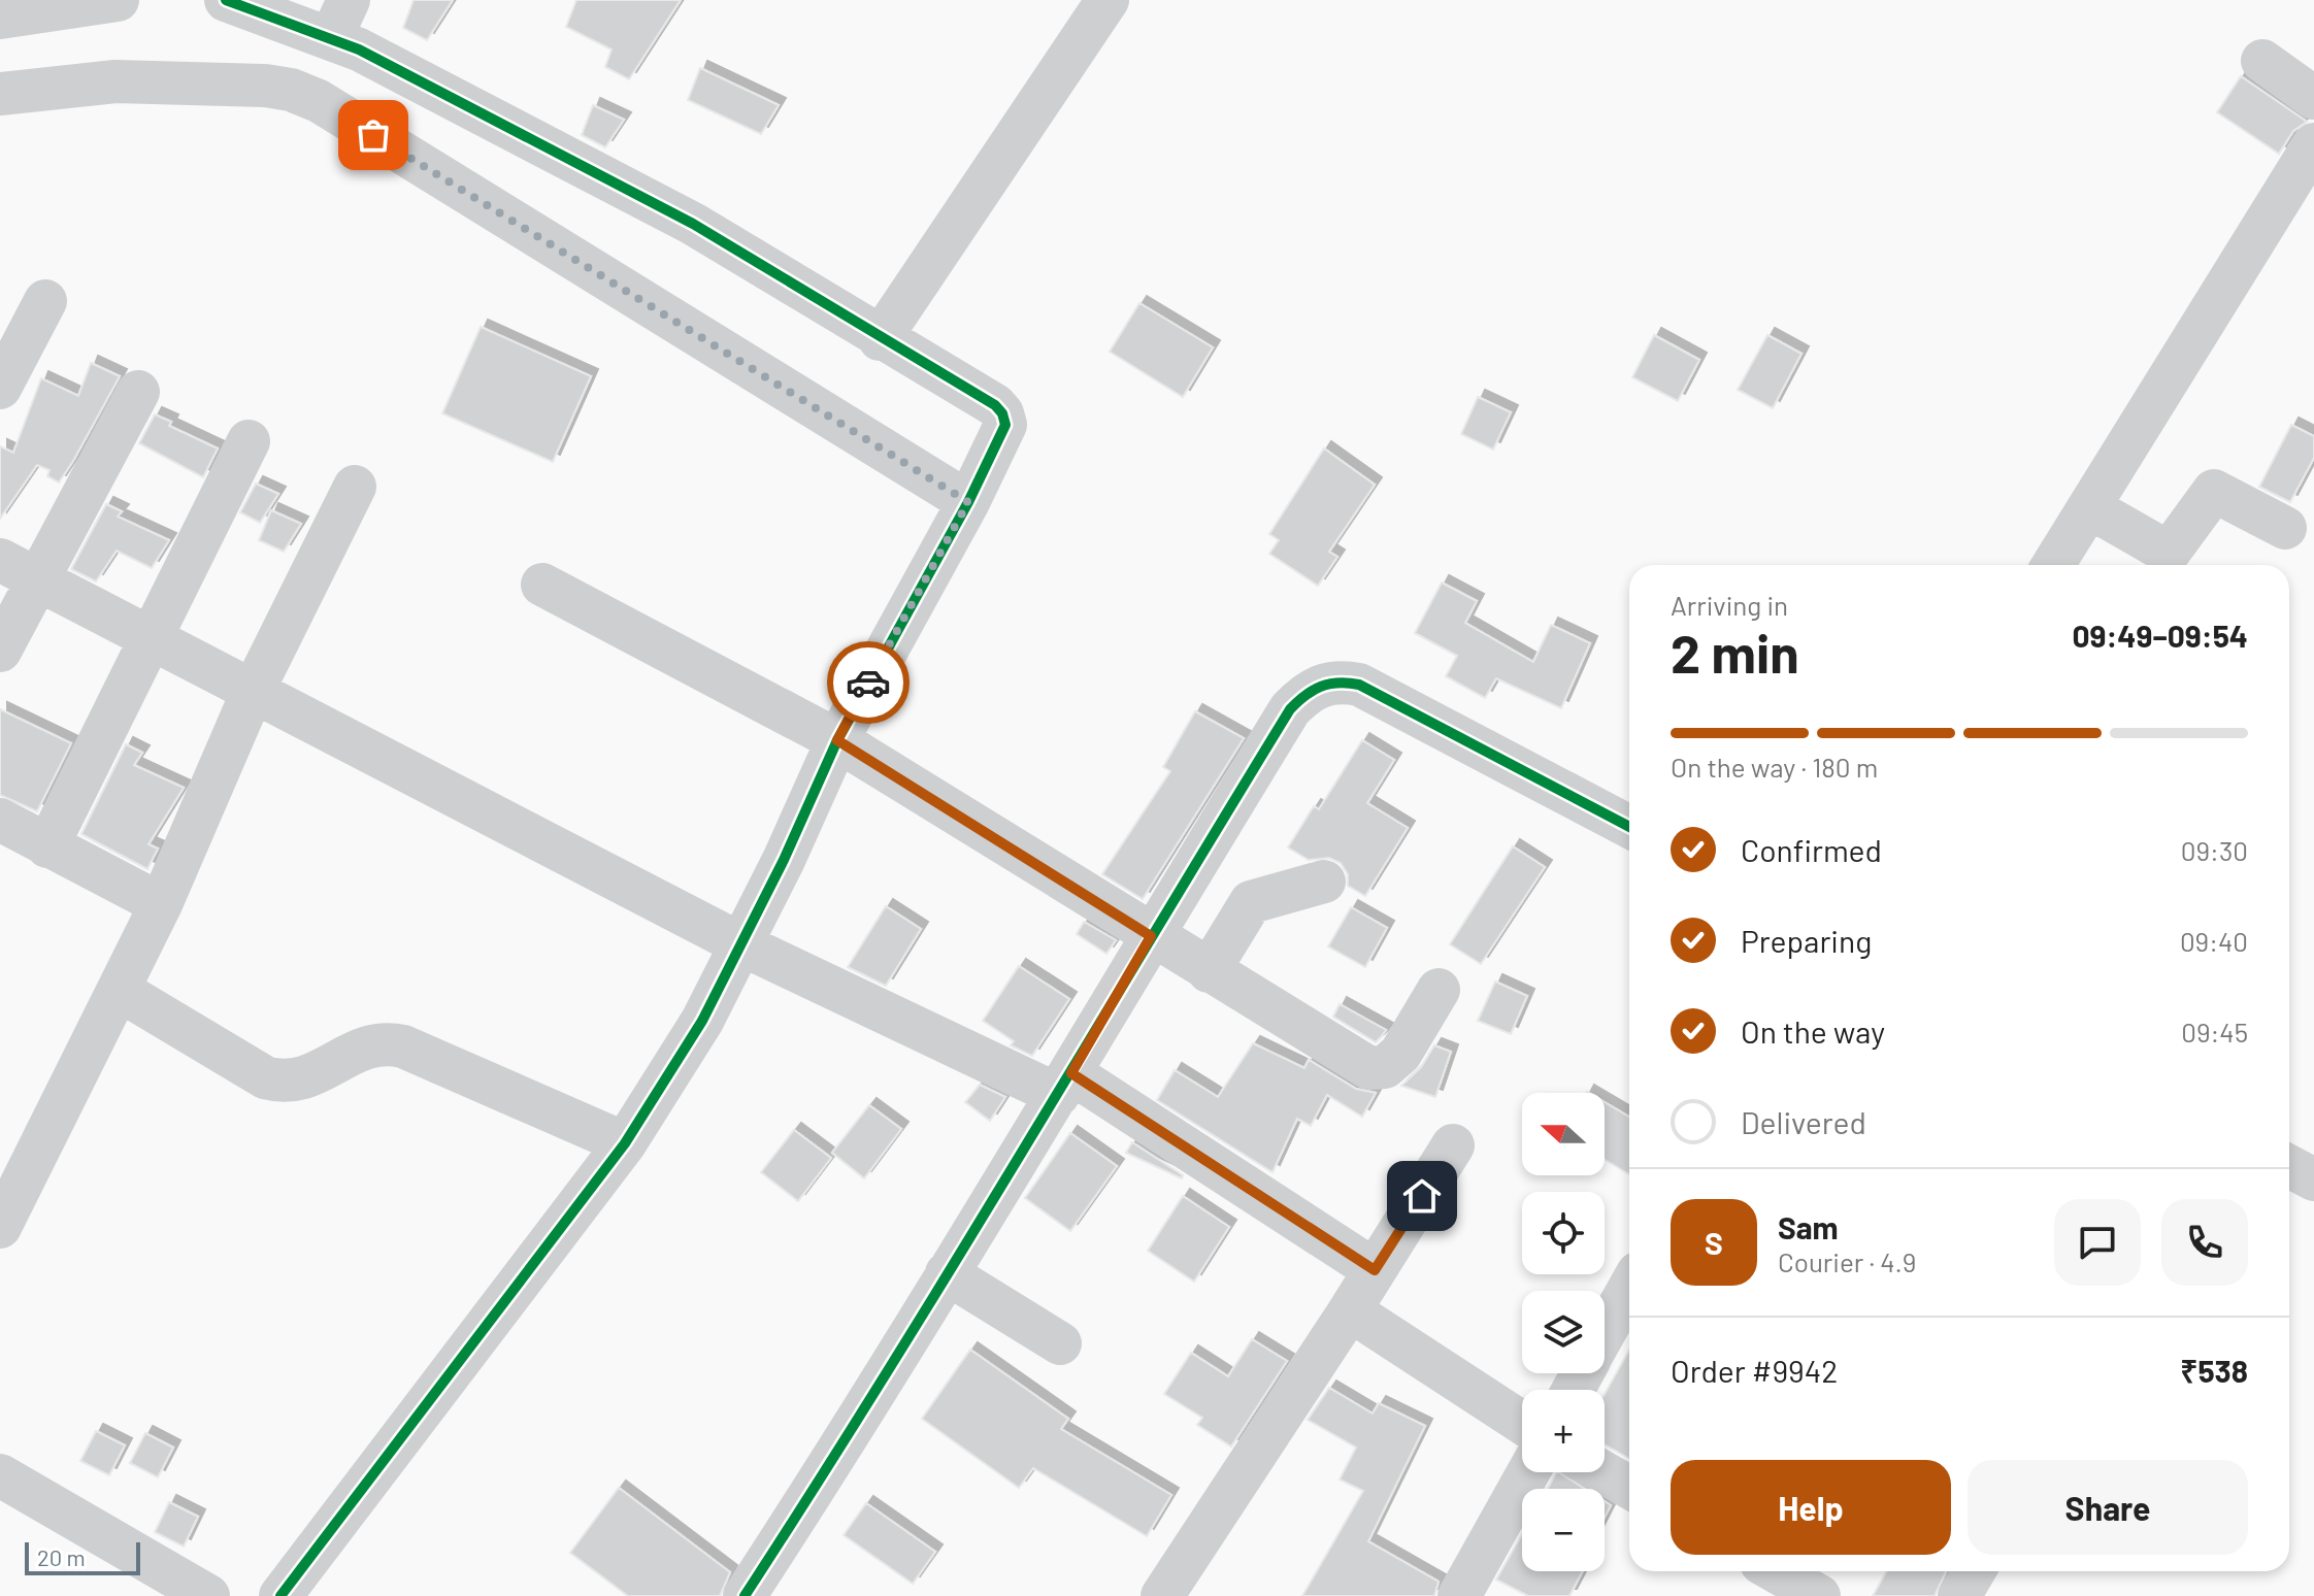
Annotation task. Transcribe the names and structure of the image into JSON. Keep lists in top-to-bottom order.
{
  "scale_bar": "20 m",
  "north": "left",
  "page": {
    "heading": ["2 min", "Arriving in", "09:49–09:54"],
    "panel": [
      "Sam",
      "Courier · 4.9",
      "Order #9942",
      "₹538"
    ],
    "bar": "On the way · 180 m",
    "list": [
      ["Confirmed", "09:30"],
      ["Preparing", "09:40"],
      ["On the way", "09:45"],
      "Delivered"
    ],
    "map_buttons": ["+", "−"],
    "round": "S",
    "buttons": ["Help", "Share"],
    "scale": "20 m"
  }
}
